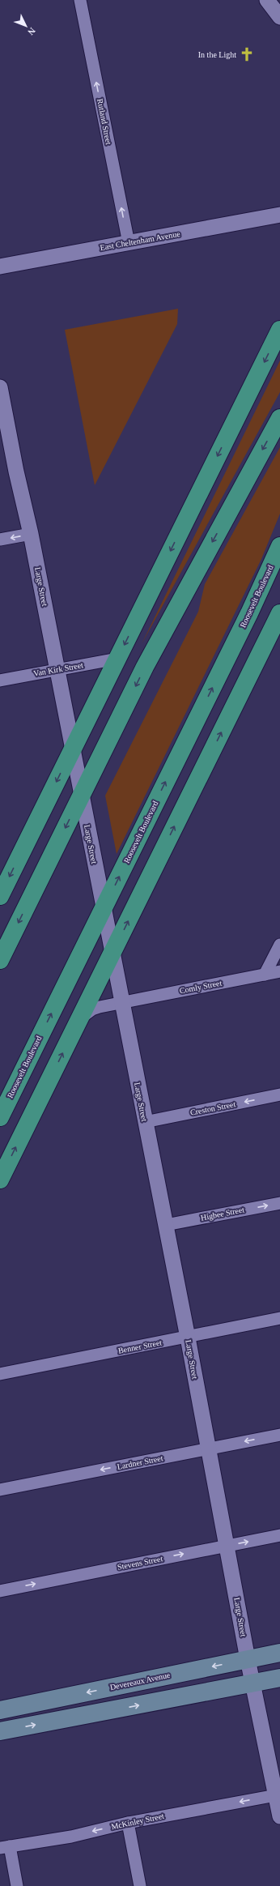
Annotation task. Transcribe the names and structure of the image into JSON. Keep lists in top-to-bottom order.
{
  "streets": {
    "highway": ["Roosevelt Boulevard"],
    "main road": ["Devereaux Avenue"],
    "street": [
      "Rutland Street",
      "East Cheltenham Avenue",
      "Large Street",
      "Van Kirk Street",
      "Comly Street",
      "Creston Street",
      "Higbee Street",
      "Benner Street",
      "Lardner Street",
      "Stevens Street",
      "McKinley Street"
    ]
  },
  "crossings": [
    ["Rutland Street", "East Cheltenham Avenue"],
    ["Large Street", "Roosevelt Boulevard"],
    ["Large Street", "Van Kirk Street"],
    ["Large Street", "Comly Street"],
    ["Large Street", "Creston Street"],
    ["Large Street", "Higbee Street"],
    ["Large Street", "Benner Street"],
    ["Large Street", "Lardner Street"],
    ["Large Street", "Stevens Street"],
    ["Large Street", "Devereaux Avenue"],
    ["Large Street", "McKinley Street"]
  ],
  "one_way": [
    "Rutland Street",
    "Creston Street",
    "Higbee Street",
    "Lardner Street",
    "Stevens Street",
    "McKinley Street"
  ],
  "places": {
    "church": ["In the Light"]
  },
  "north": "bottom right"
}
